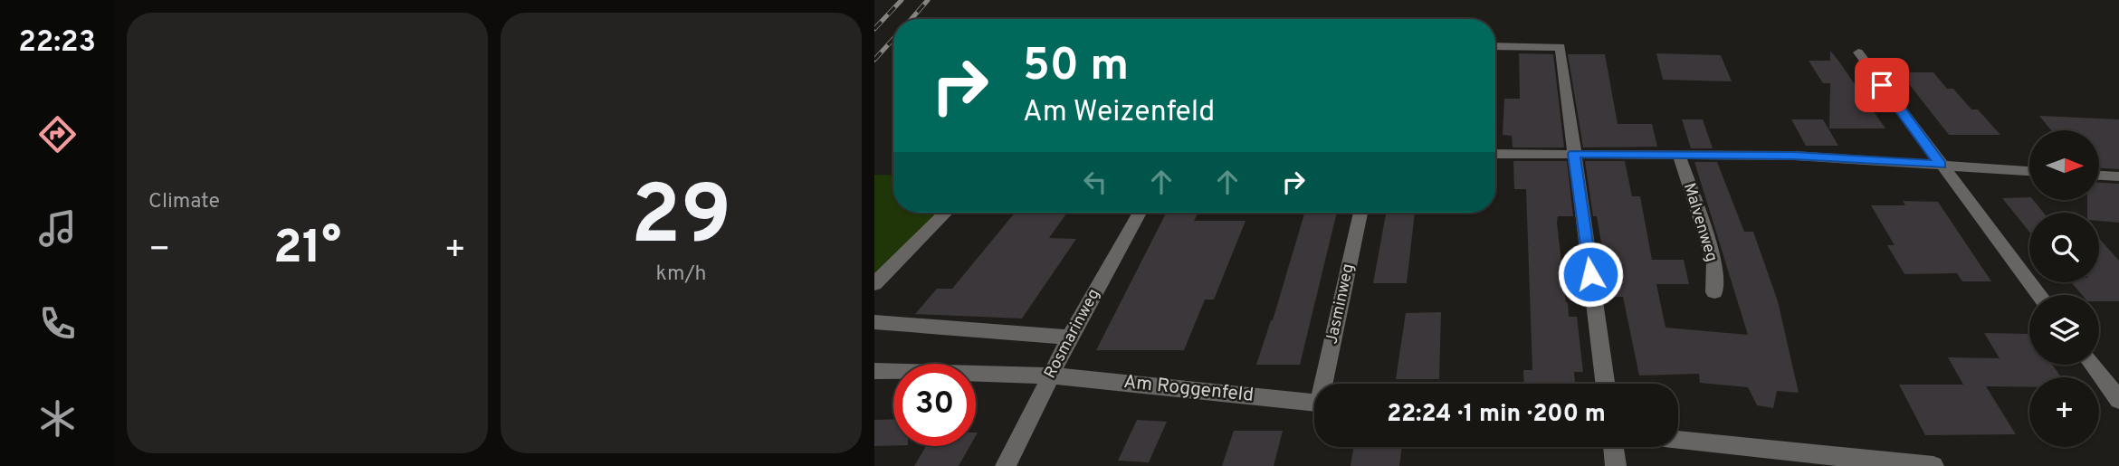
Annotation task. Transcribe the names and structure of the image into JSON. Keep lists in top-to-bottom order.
{
  "streets": {
    "street": [
      "Malvenweg",
      "Jasminweg",
      "Rosmarinweg",
      "Am Roggenfeld"
    ]
  },
  "crossings": [
    ["Rosmarinweg", "Am Roggenfeld"]
  ],
  "north": "right",
  "page": {
    "tabs": "22:23",
    "tile": [
      "Climate",
      ["29", "km/h"]
    ],
    "turn": ["50 m", "Am Weizenfeld"],
    "map_buttons": "+",
    "heat": ["−", "21°", "+"],
    "limit": "30",
    "trip": "22:24 · 1 min · 200 m"
  }
}
